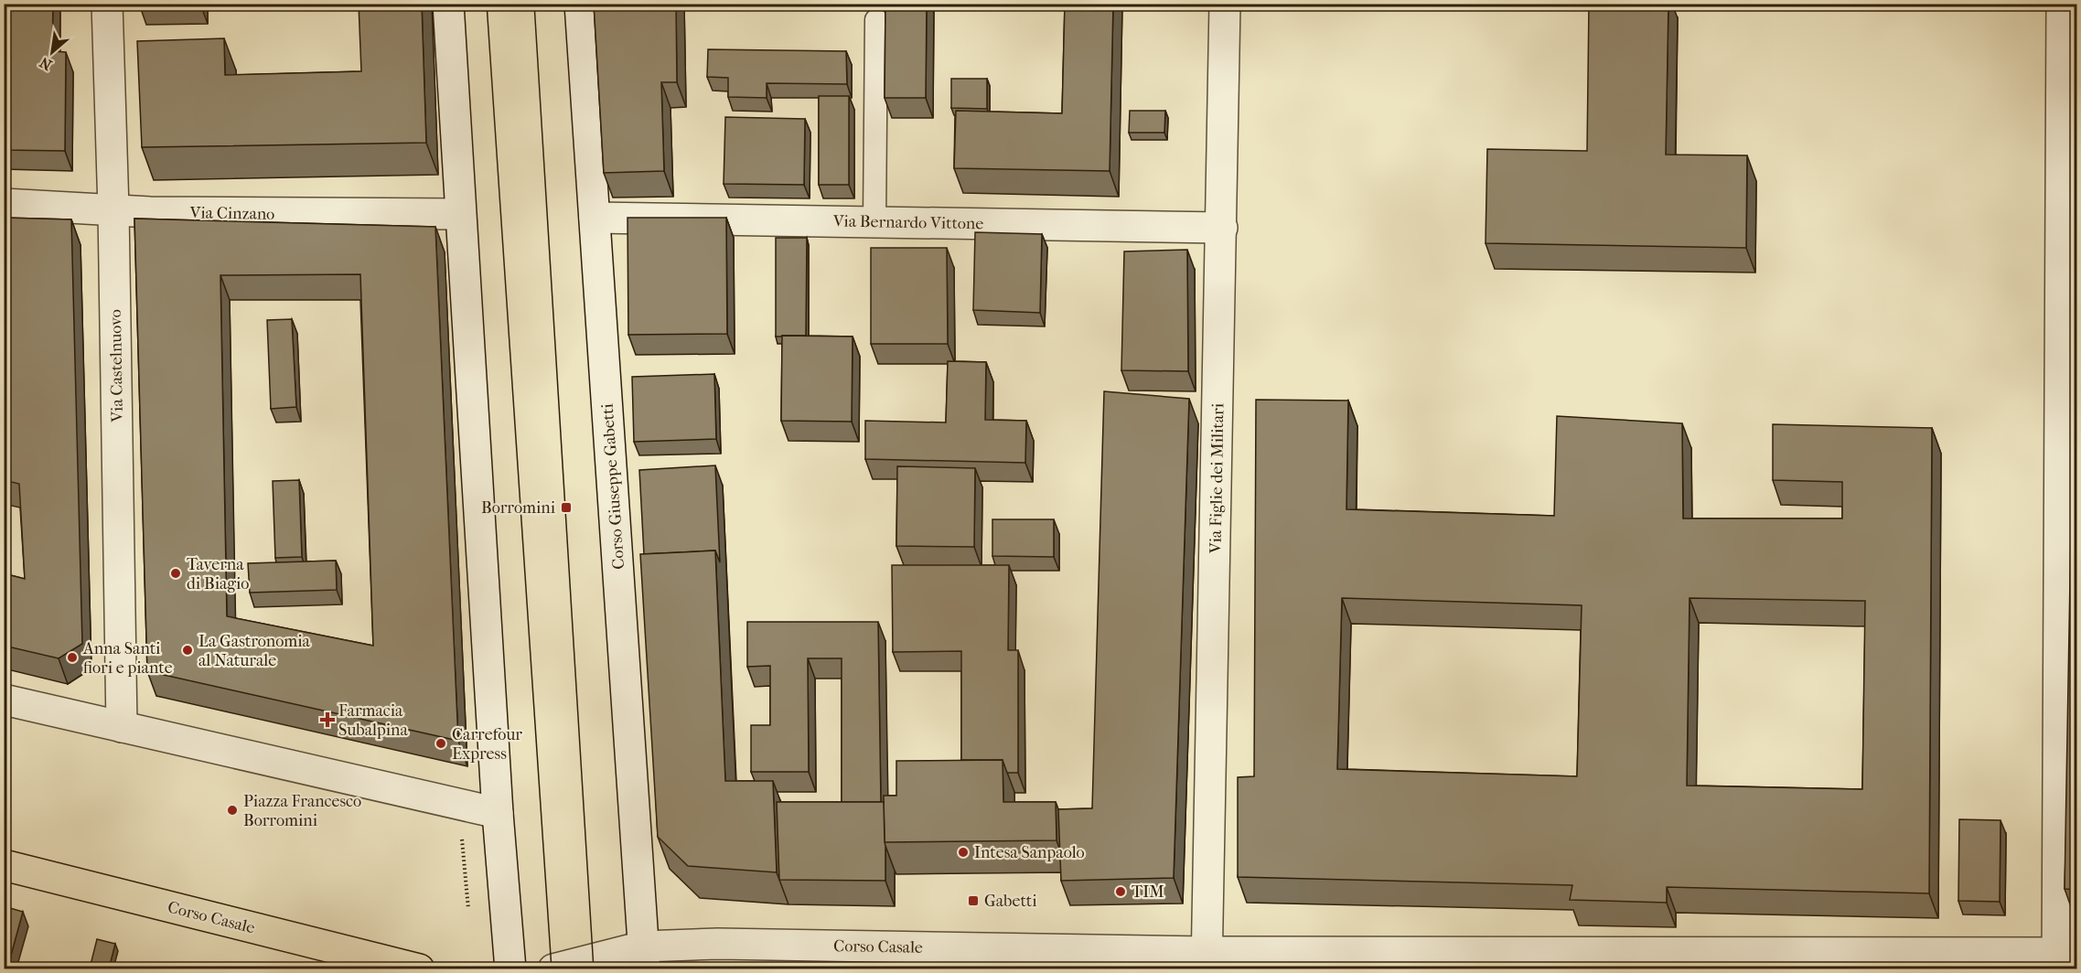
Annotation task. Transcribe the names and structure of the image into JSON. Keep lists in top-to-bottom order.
{
  "streets": {
    "main road": ["Corso Casale"],
    "street": [
      "Via Cinzano",
      "Via Bernardo Vittone",
      "Via Castelnuovo",
      "Via Figlie dei Militari",
      "Corso Giuseppe Gabetti"
    ]
  },
  "crossings": [
    ["Via Cinzano", "Via Castelnuovo"],
    ["Via Bernardo Vittone", "Via Figlie dei Militari"],
    ["Via Bernardo Vittone", "Corso Giuseppe Gabetti"],
    ["Via Figlie dei Militari", "Corso Casale"],
    ["Corso Giuseppe Gabetti", "Corso Casale"]
  ],
  "places": {
    "transit": ["Borromini", "Gabetti"],
    "other": [
      "Taverna di Biagio",
      "La Gastronomia al Naturale",
      "Anna Santi fiori e piante",
      "Carrefour Express",
      "Piazza Francesco Borromini",
      "Intesa Sanpaolo",
      "TIM"
    ],
    "health": ["Farmacia Subalpina"]
  },
  "north": "bottom left"
}
